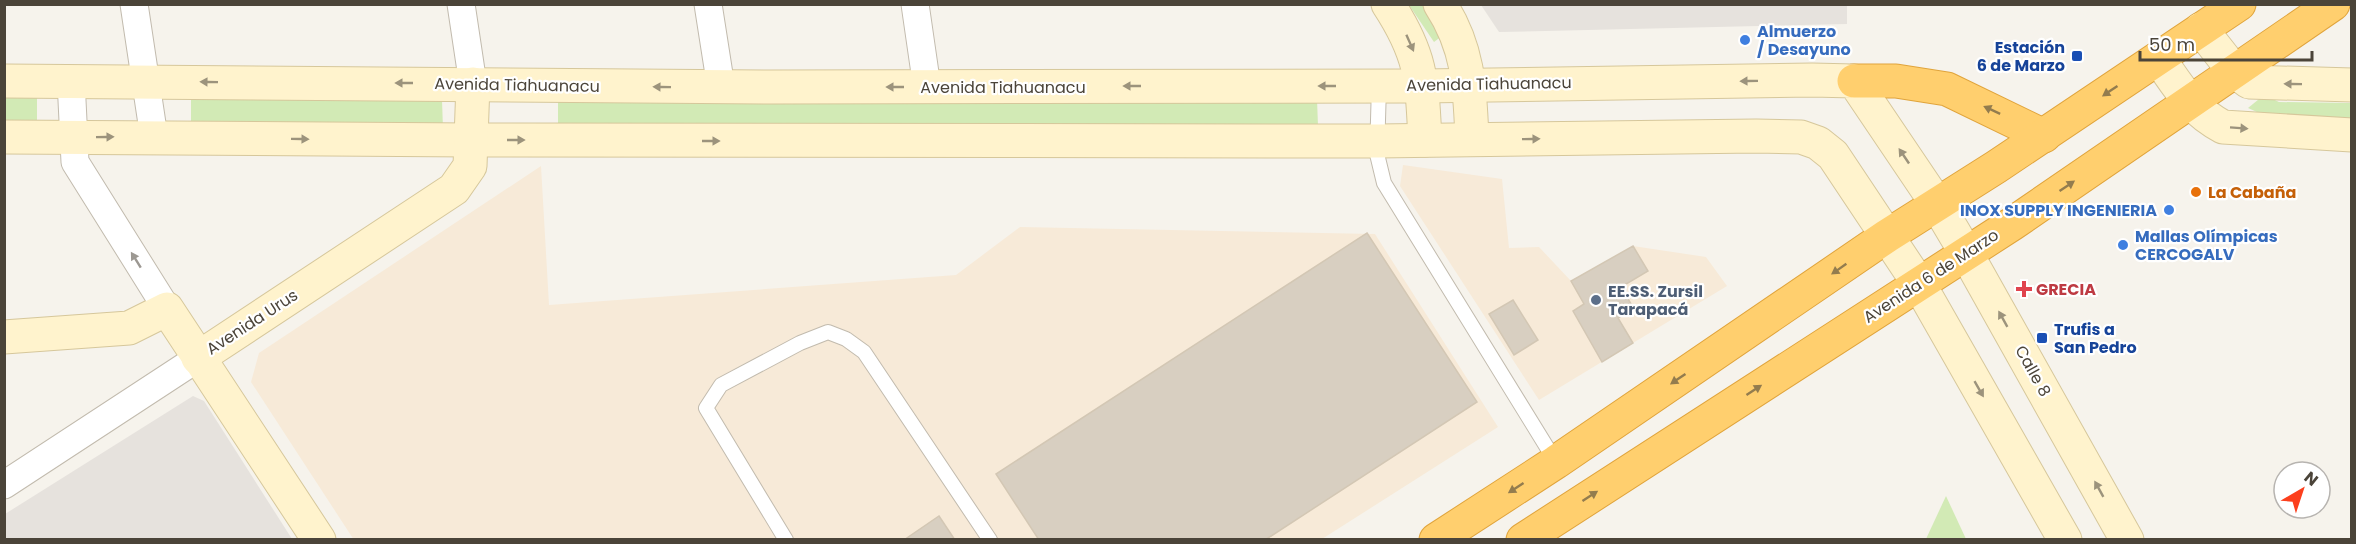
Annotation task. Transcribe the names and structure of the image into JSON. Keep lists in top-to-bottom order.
{
  "streets": {
    "highway": ["Avenida 6 de Marzo"],
    "main road": ["Avenida Tiahuanacu", "Avenida Urus", "Calle 8"]
  },
  "crossings": [
    ["Avenida Tiahuanacu", "Avenida Urus"],
    ["Avenida 6 de Marzo", "Calle 8"]
  ],
  "places": {
    "other": [
      "Almuerzo / Desayuno",
      "La Cabaña",
      "INOX SUPPLY INGENIERIA",
      "Mallas Olímpicas CERCOGALV",
      "EE.SS. Zursil Tarapacá"
    ],
    "transit": ["Estación 6 de Marzo", "Trufis a San Pedro"],
    "health": ["GRECIA"]
  },
  "scale_bar": "50 m",
  "north": "top right"
}
